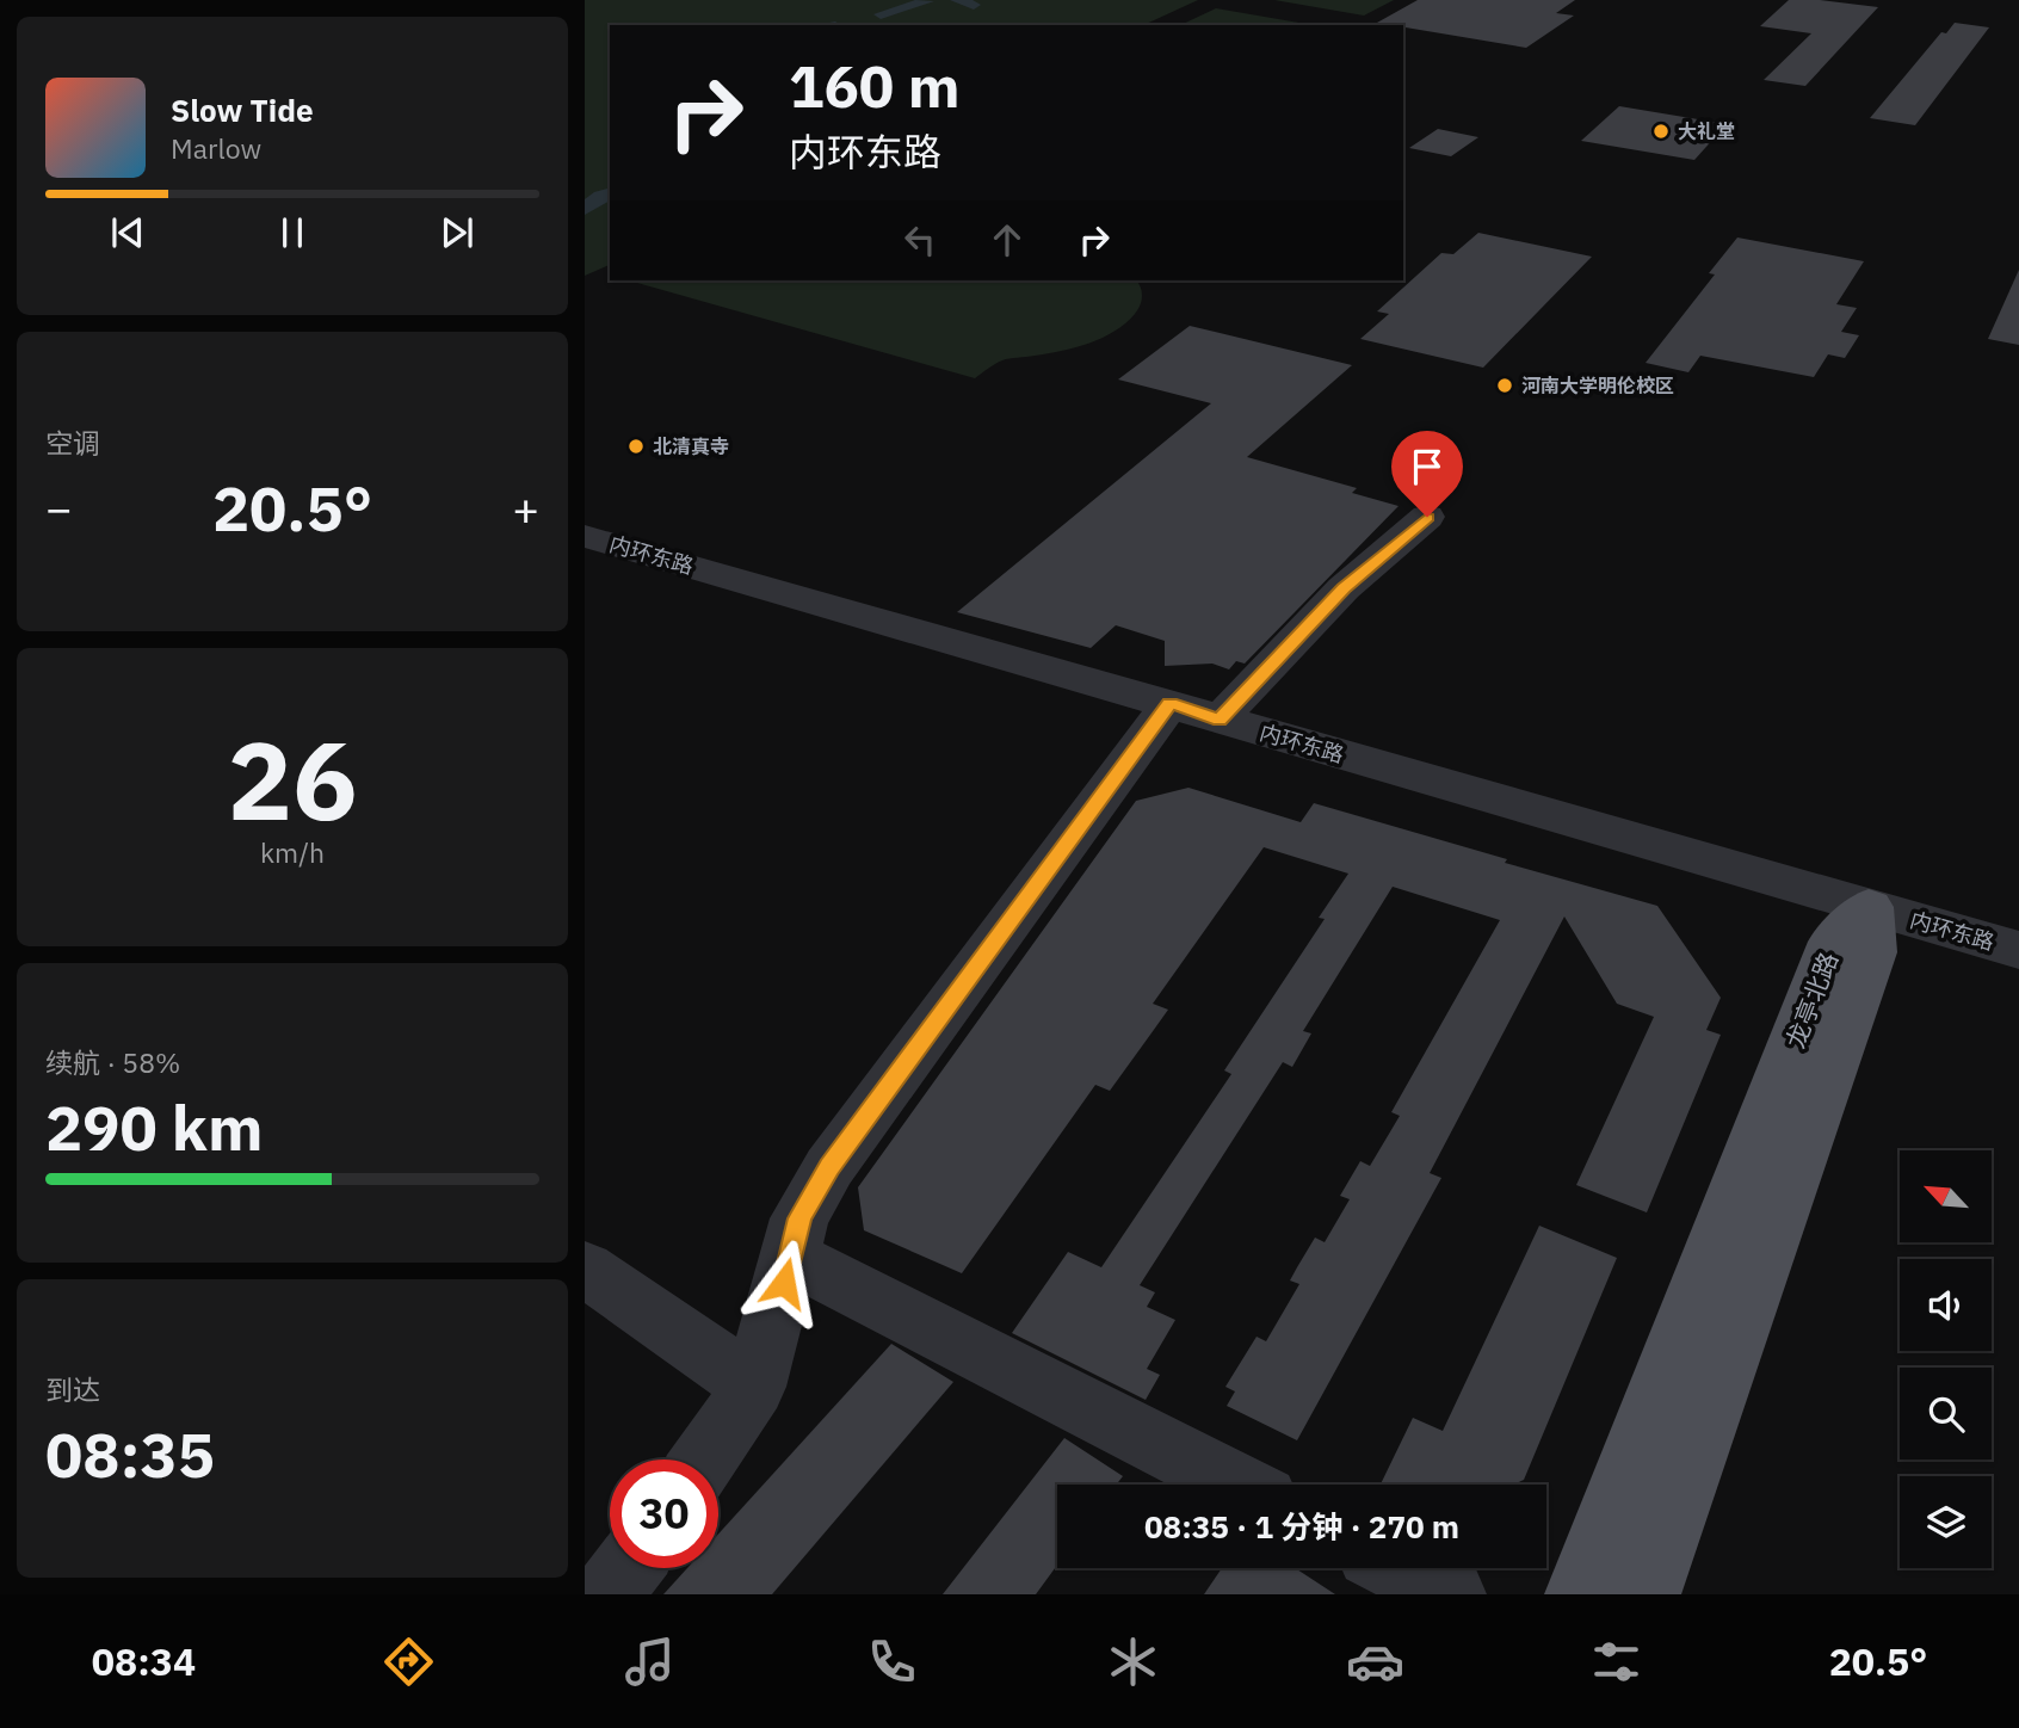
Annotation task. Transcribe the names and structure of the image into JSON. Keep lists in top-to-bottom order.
{
  "streets": {
    "main road": ["龙亭北路"],
    "street": ["内环东路"]
  },
  "crossings": [
    ["内环东路", "龙亭北路"]
  ],
  "places": ["大礼堂", "河南大学明伦校区", "北清真寺"],
  "north": "top left",
  "page": {
    "turn": ["160 m", "内环东路"],
    "song": ["Slow Tide", "Marlow"],
    "tile": [
      "空调",
      ["26", "km/h"],
      ["续航 · 58%", "290 km"],
      ["到达", "08:35"]
    ],
    "heat": ["−", "20.5°", "+"],
    "limit": "30",
    "trip": "08:35 · 1 分钟 · 270 m",
    "tabs": ["08:34", "20.5°"]
  }
}
